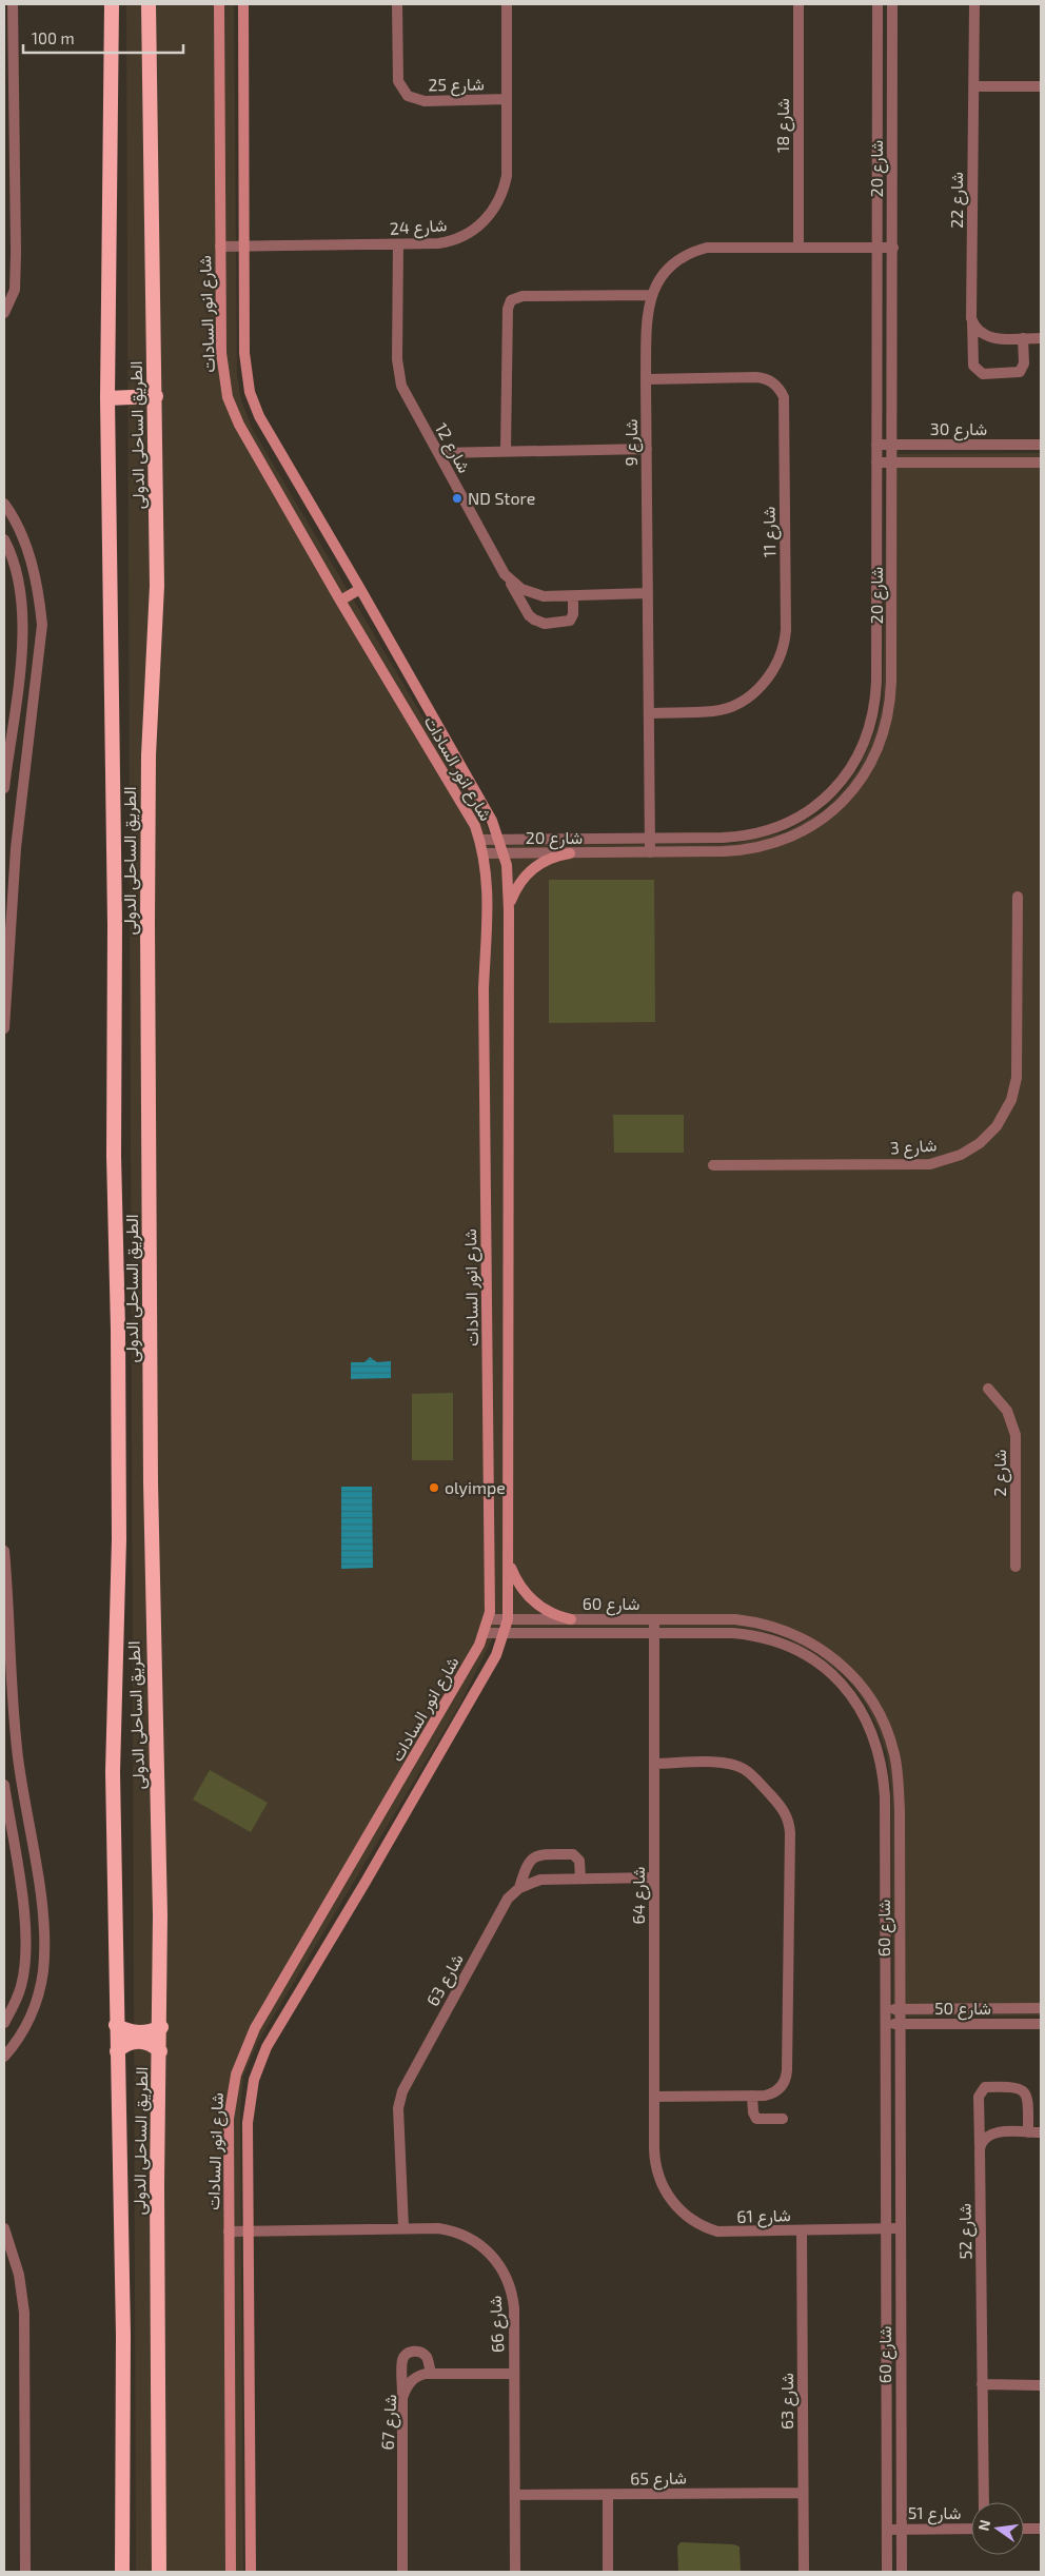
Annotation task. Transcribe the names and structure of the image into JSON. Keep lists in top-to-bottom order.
{
  "streets": {
    "highway": ["الطريق الساحلى الدولى"],
    "main road": ["شارع انور السادات"],
    "street": [
      "شارع 25",
      "شارع 18",
      "شارع 20",
      "شارع 22",
      "شارع 24",
      "شارع 30",
      "شارع 9",
      "شارع 12",
      "شارع 11",
      "شارع 3",
      "شارع 2",
      "شارع 60",
      "شارع 64",
      "شارع 63",
      "شارع 50",
      "شارع 61",
      "شارع 52",
      "شارع 66",
      "شارع 67",
      "شارع 65",
      "شارع 51"
    ]
  },
  "crossings": [
    ["شارع 25", "شارع 24"],
    ["شارع 18", "شارع 9"],
    ["شارع 20", "شارع انور السادات"],
    ["شارع 20", "شارع 30"],
    ["شارع 20", "شارع 9"],
    ["شارع 24", "شارع انور السادات"],
    ["شارع 24", "شارع 12"],
    ["شارع انور السادات", "شارع 60"],
    ["شارع انور السادات", "شارع 66"],
    ["شارع 9", "شارع 12"],
    ["شارع 9", "شارع 11"],
    ["شارع 60", "شارع 64"],
    ["شارع 60", "شارع 50"],
    ["شارع 60", "شارع 61"],
    ["شارع 60", "شارع 51"],
    ["شارع 64", "شارع 63"],
    ["شارع 64", "شارع 61"],
    ["شارع 63", "شارع 61"],
    ["شارع 63", "شارع 66"],
    ["شارع 63", "شارع 65"],
    ["شارع 66", "شارع 67"],
    ["شارع 66", "شارع 65"]
  ],
  "places": ["ND Store", "olyimpe"],
  "scale_bar": "100 m",
  "north": "left"
}
